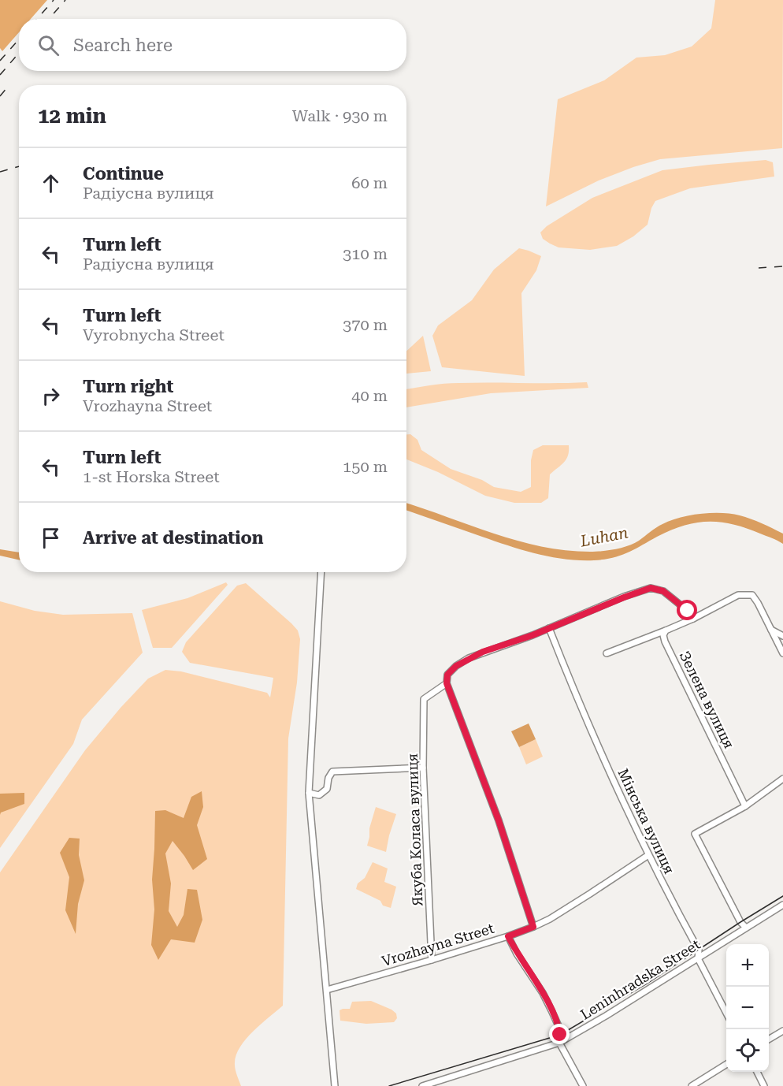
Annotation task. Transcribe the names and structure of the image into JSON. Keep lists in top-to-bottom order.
{
  "streets": {
    "street": [
      "Зелена вулиця",
      "Мінська вулиця",
      "Якуба Коласа вулиця",
      "Vrozhayna Street",
      "Leninhradska Street"
    ]
  },
  "crossings": [
    ["Мінська вулиця", "Vrozhayna Street"],
    ["Мінська вулиця", "Leninhradska Street"],
    ["Якуба Коласа вулиця", "Vrozhayna Street"]
  ],
  "water": ["Luhan"],
  "page": {
    "search": "Search here",
    "heading": ["12 min", "Walk · 930 m"],
    "list": [
      ["Continue", "Радіусна вулиця", "60 m"],
      ["Turn left", "Радіусна вулиця", "310 m"],
      ["Turn left", "Vyrobnycha Street", "370 m"],
      ["Turn right", "Vrozhayna Street", "40 m"],
      ["Turn left", "1-st Horska Street", "150 m"],
      "Arrive at destination"
    ],
    "map_buttons": ["+", "−"]
  }
}
